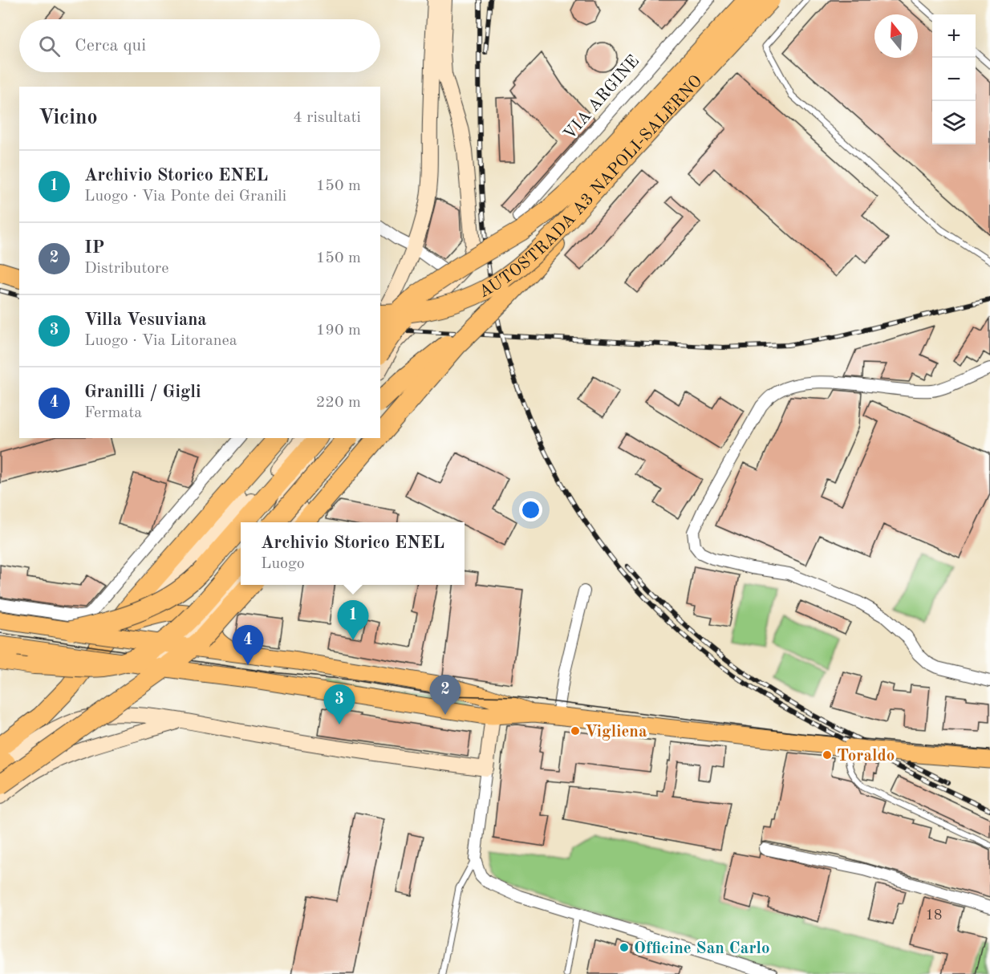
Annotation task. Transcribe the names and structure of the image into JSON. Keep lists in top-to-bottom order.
{
  "streets": {
    "highway": ["AUTOSTRADA A3 NAPOLI-SALERNO"],
    "street": ["VIA ARGINE"]
  },
  "places": ["Vigliena", "Toraldo", "Officine San Carlo"],
  "house_numbers": ["18"],
  "north": "top",
  "page": {
    "map_buttons": ["+", "−"],
    "search": "Cerca qui",
    "heading": ["Vicino", "4 risultati"],
    "list": [
      {
        "mark": "1",
        "name": "Archivio Storico ENEL",
        "note": "Luogo · Via Ponte dei Granili",
        "value": "150 m"
      },
      {
        "mark": "2",
        "name": "IP",
        "note": "Distributore",
        "value": "150 m"
      },
      {
        "mark": "3",
        "name": "Villa Vesuviana",
        "note": "Luogo · Via Litoranea",
        "value": "190 m"
      },
      {
        "mark": "4",
        "name": "Granilli / Gigli",
        "note": "Fermata",
        "value": "220 m"
      }
    ],
    "popup": ["Archivio Storico ENEL", "Luogo"],
    "pins": [
      "1",
      "4",
      "2",
      "3"
    ]
  }
}
